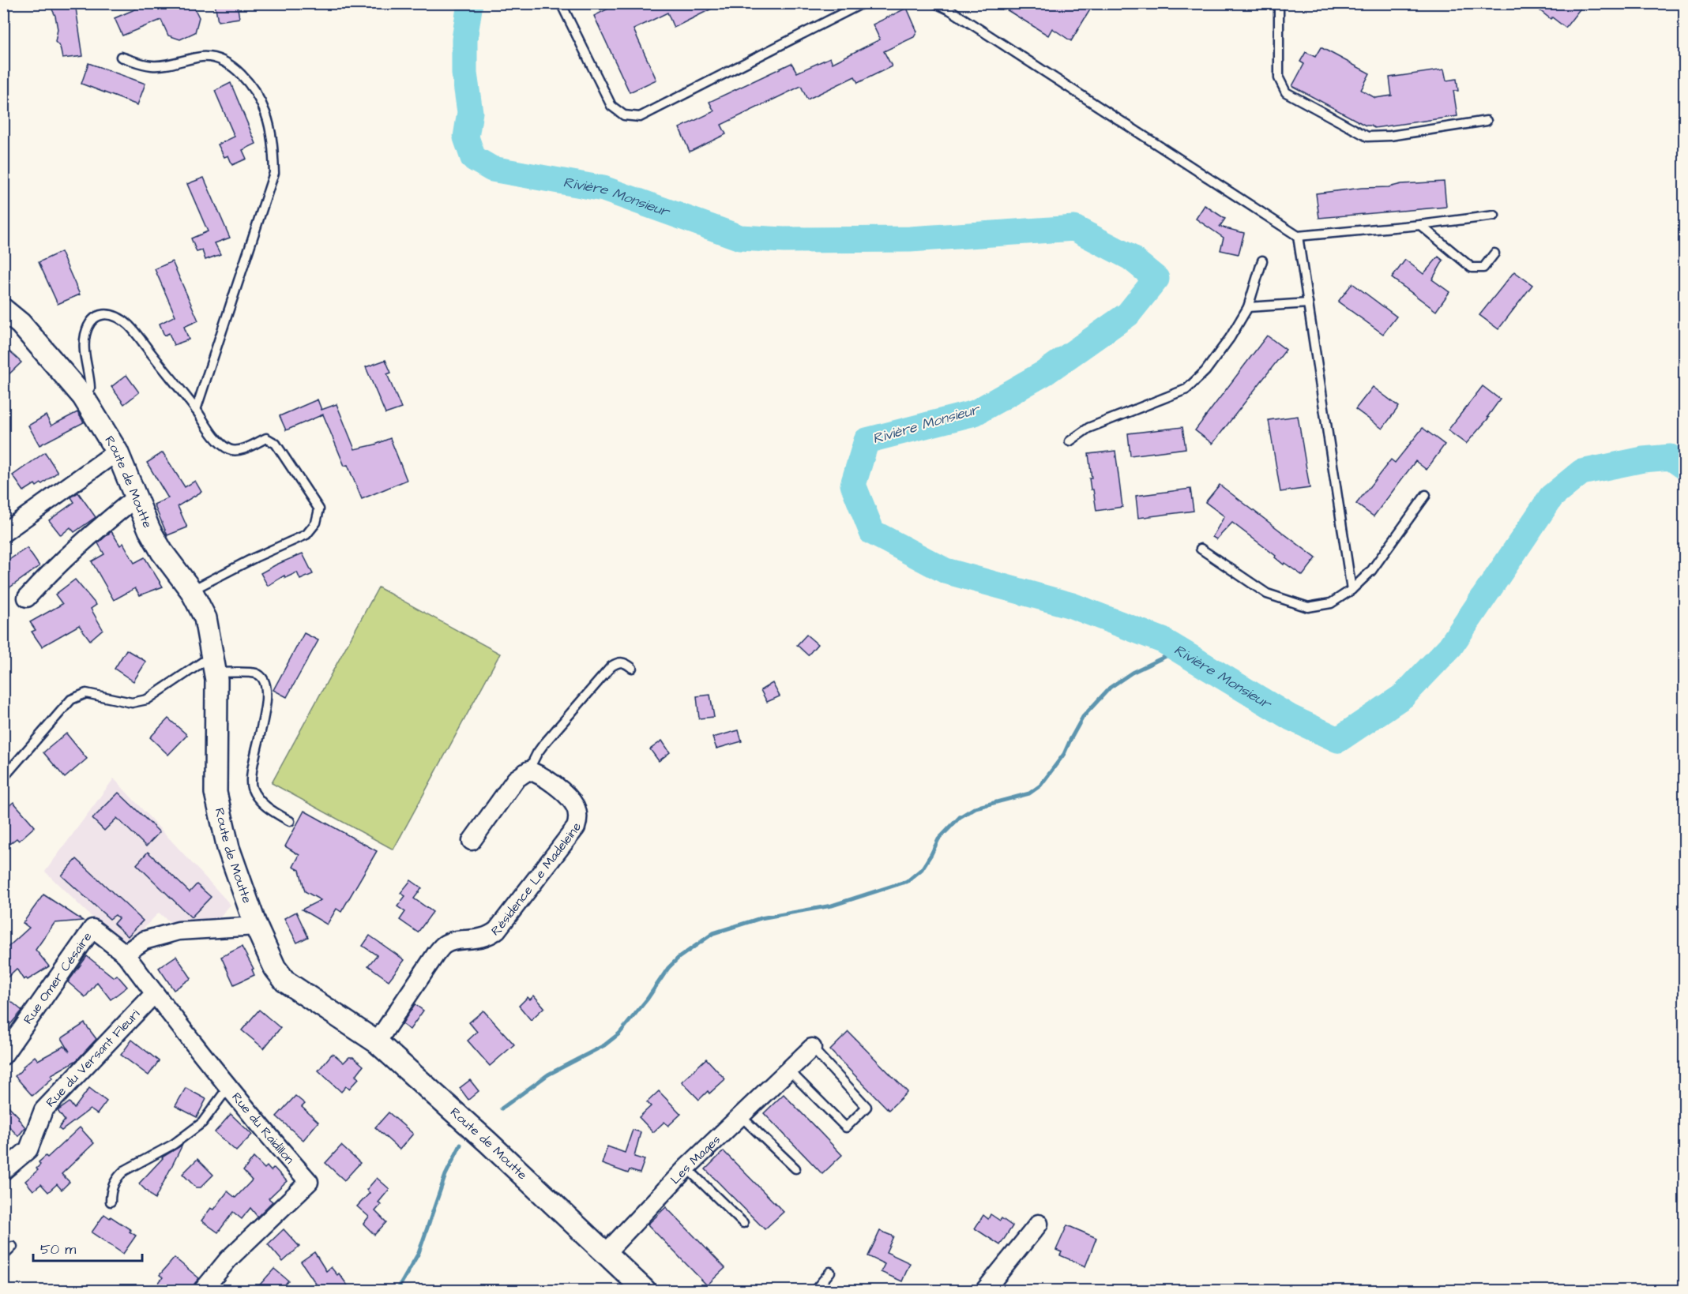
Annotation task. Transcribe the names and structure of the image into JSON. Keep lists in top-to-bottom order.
{
  "streets": {
    "street": [
      "Route de Moutte",
      "Résidence Le Madeleine",
      "Rue Omer Césaire",
      "Rue du Versant Fleuri",
      "Rue du Raidillon",
      "Les Mages"
    ]
  },
  "crossings": [
    ["Route de Moutte", "Résidence Le Madeleine"],
    ["Route de Moutte", "Les Mages"],
    ["Rue Omer Césaire", "Rue du Raidillon"],
    ["Rue du Versant Fleuri", "Rue du Raidillon"]
  ],
  "water": ["Rivière Monsieur"],
  "scale_bar": "50 m"
}
